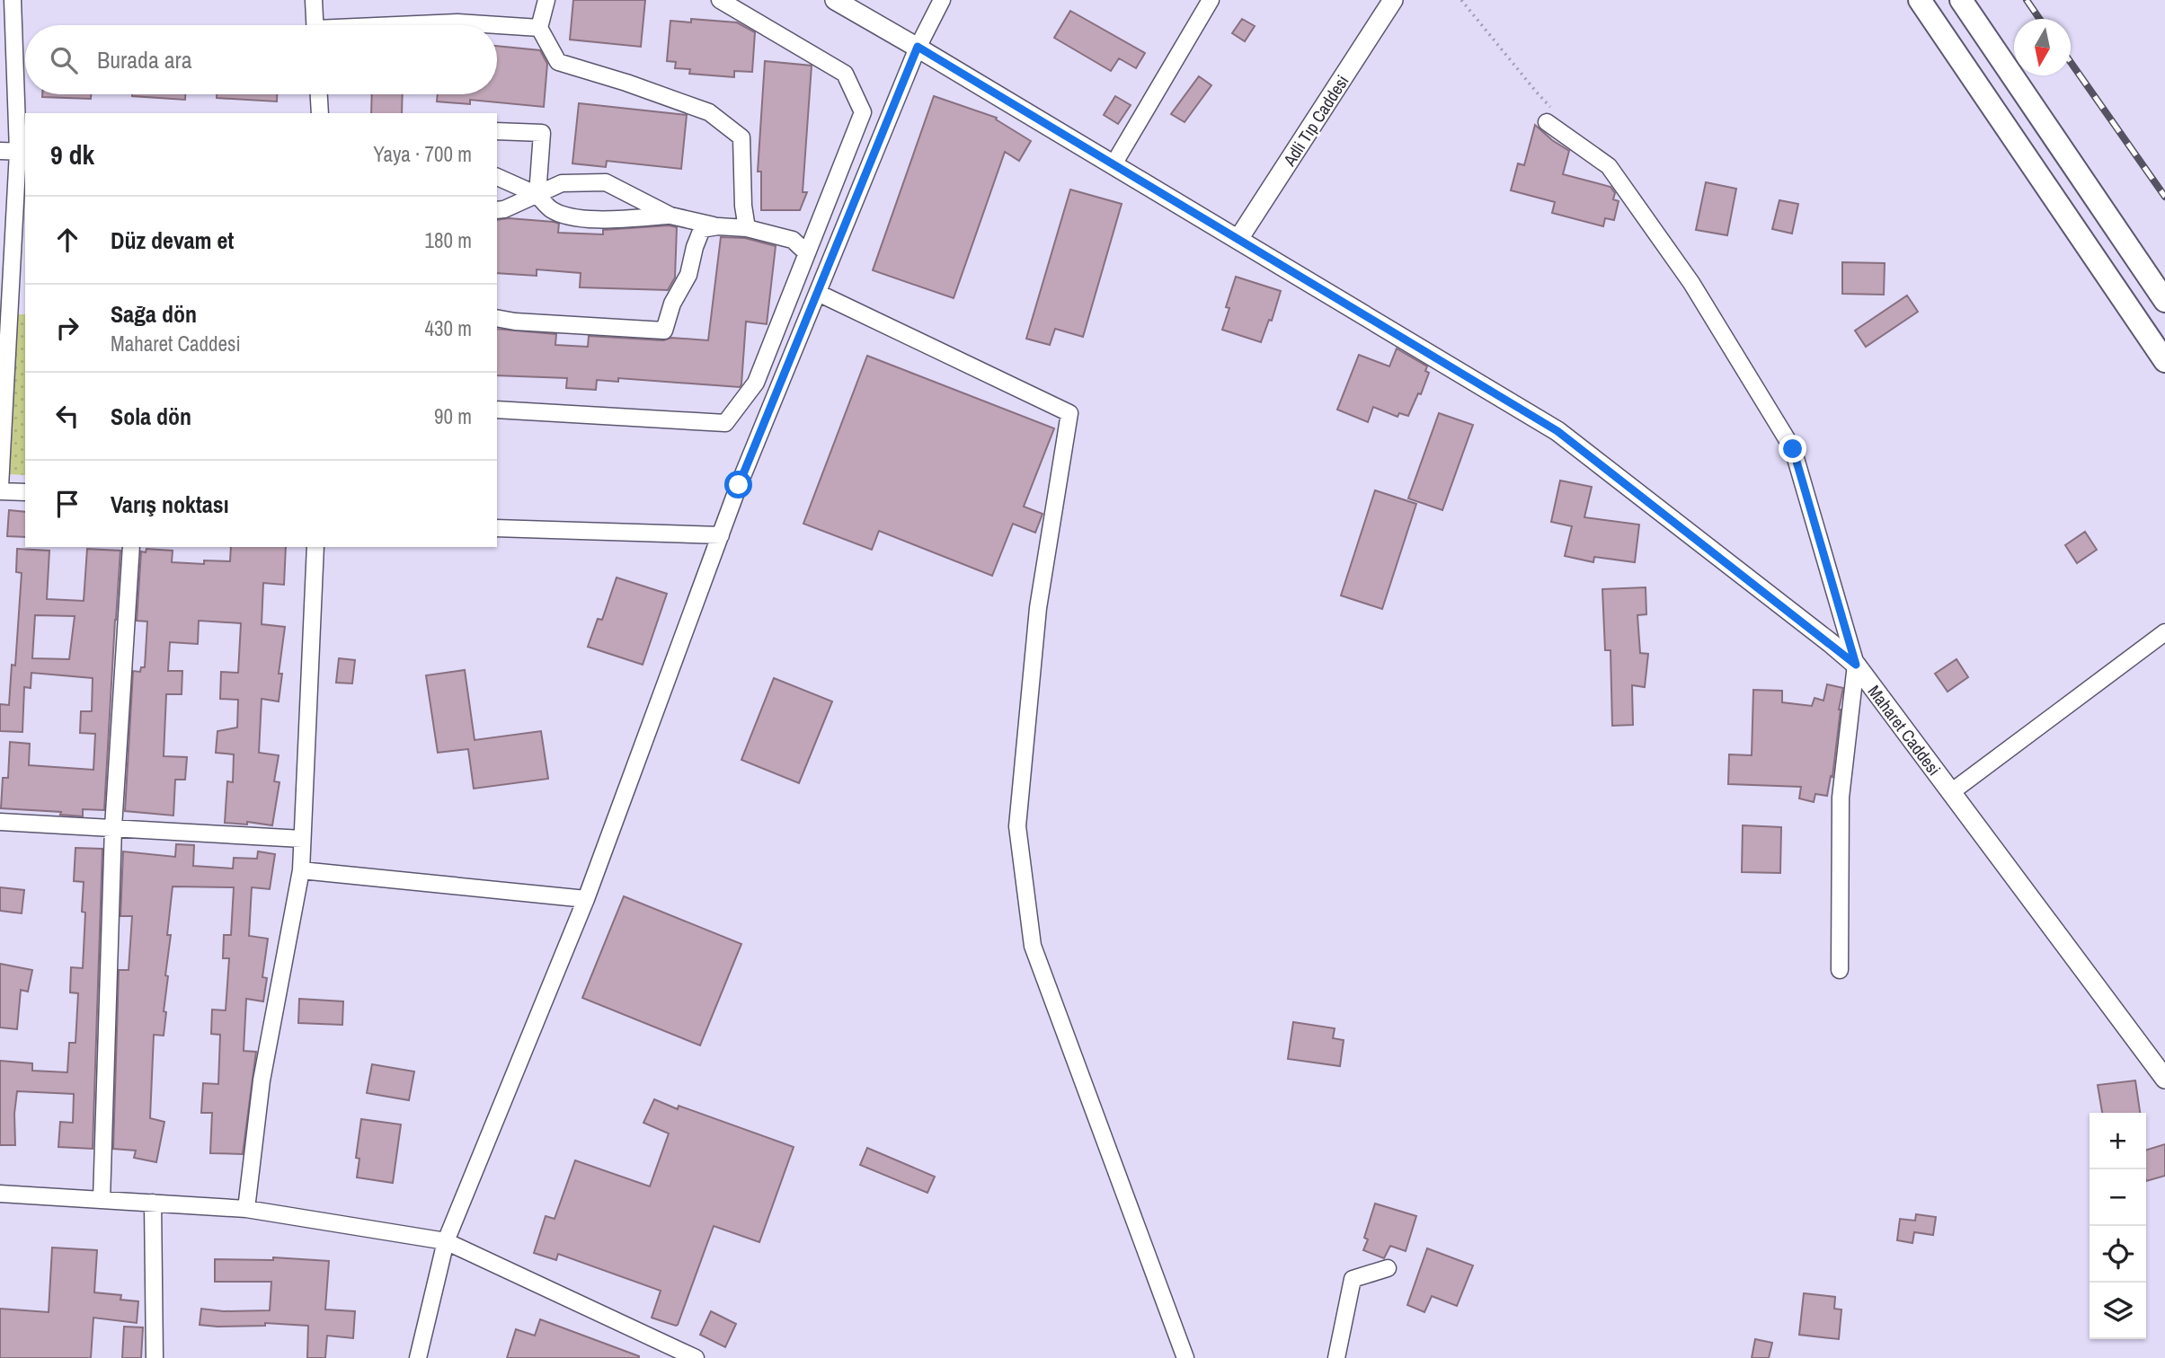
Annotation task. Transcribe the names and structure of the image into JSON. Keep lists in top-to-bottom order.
{
  "streets": {
    "street": ["Adli Tıp Caddesi", "Maharet Caddesi"]
  },
  "crossings": [
    ["Adli Tıp Caddesi", "Maharet Caddesi"]
  ],
  "north": "bottom",
  "page": {
    "search": "Burada ara",
    "heading": ["9 dk", "Yaya · 700 m"],
    "list": [
      ["Düz devam et", "180 m"],
      ["Sağa dön", "Maharet Caddesi", "430 m"],
      ["Sola dön", "90 m"],
      "Varış noktası"
    ],
    "map_buttons": ["+", "−"]
  }
}
